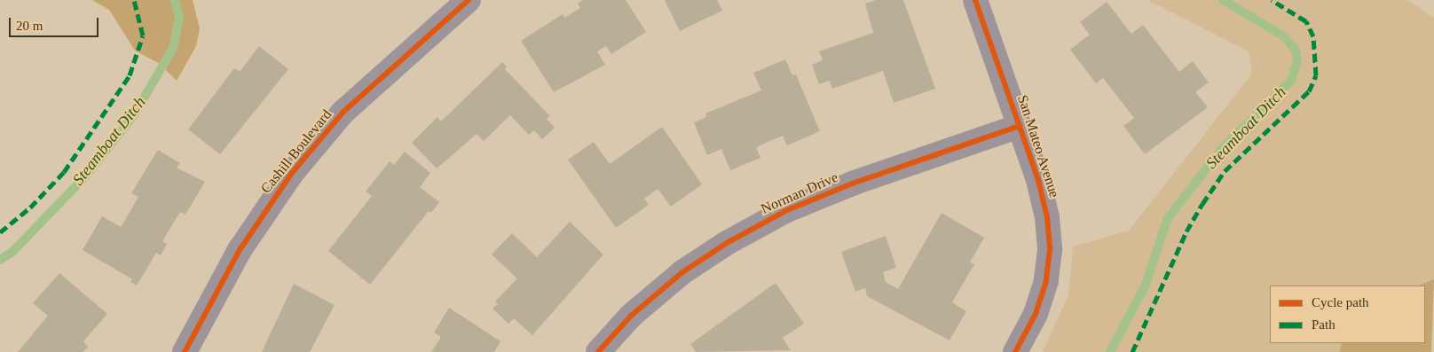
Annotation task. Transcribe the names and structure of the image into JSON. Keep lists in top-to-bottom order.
{
  "streets": {
    "street": ["San Mateo Avenue", "Cashill Boulevard", "Norman Drive"]
  },
  "crossings": [
    ["San Mateo Avenue", "Norman Drive"]
  ],
  "water": ["Steamboat Ditch"],
  "legend": ["Cycle path", "Path"],
  "scale_bar": "20 m"
}
